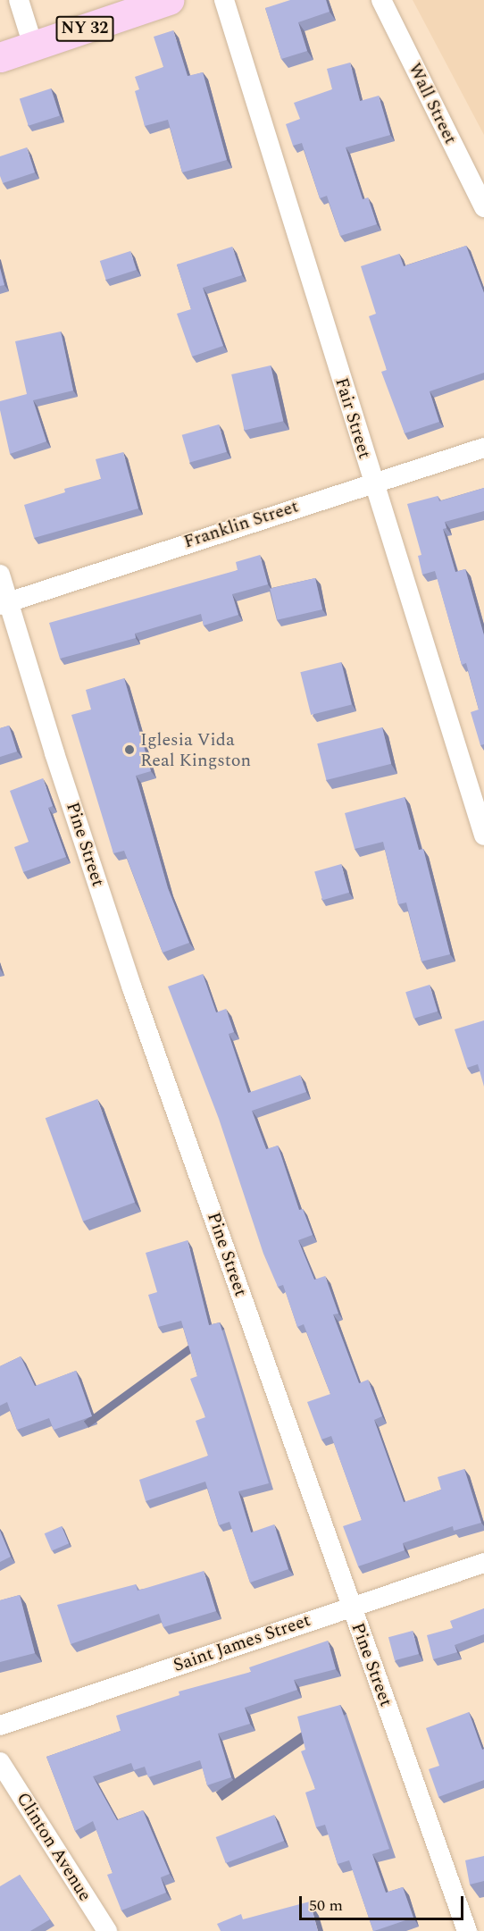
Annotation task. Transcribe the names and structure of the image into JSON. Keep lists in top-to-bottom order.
{
  "streets": {
    "main road": ["NY 32"],
    "street": [
      "Wall Street",
      "Fair Street",
      "Franklin Street",
      "Pine Street",
      "Saint James Street",
      "Clinton Avenue"
    ]
  },
  "crossings": [
    ["Fair Street", "Franklin Street"],
    ["Franklin Street", "Pine Street"],
    ["Pine Street", "Saint James Street"]
  ],
  "places": ["Iglesia Vida Real Kingston"],
  "scale_bar": "50 m"
}
